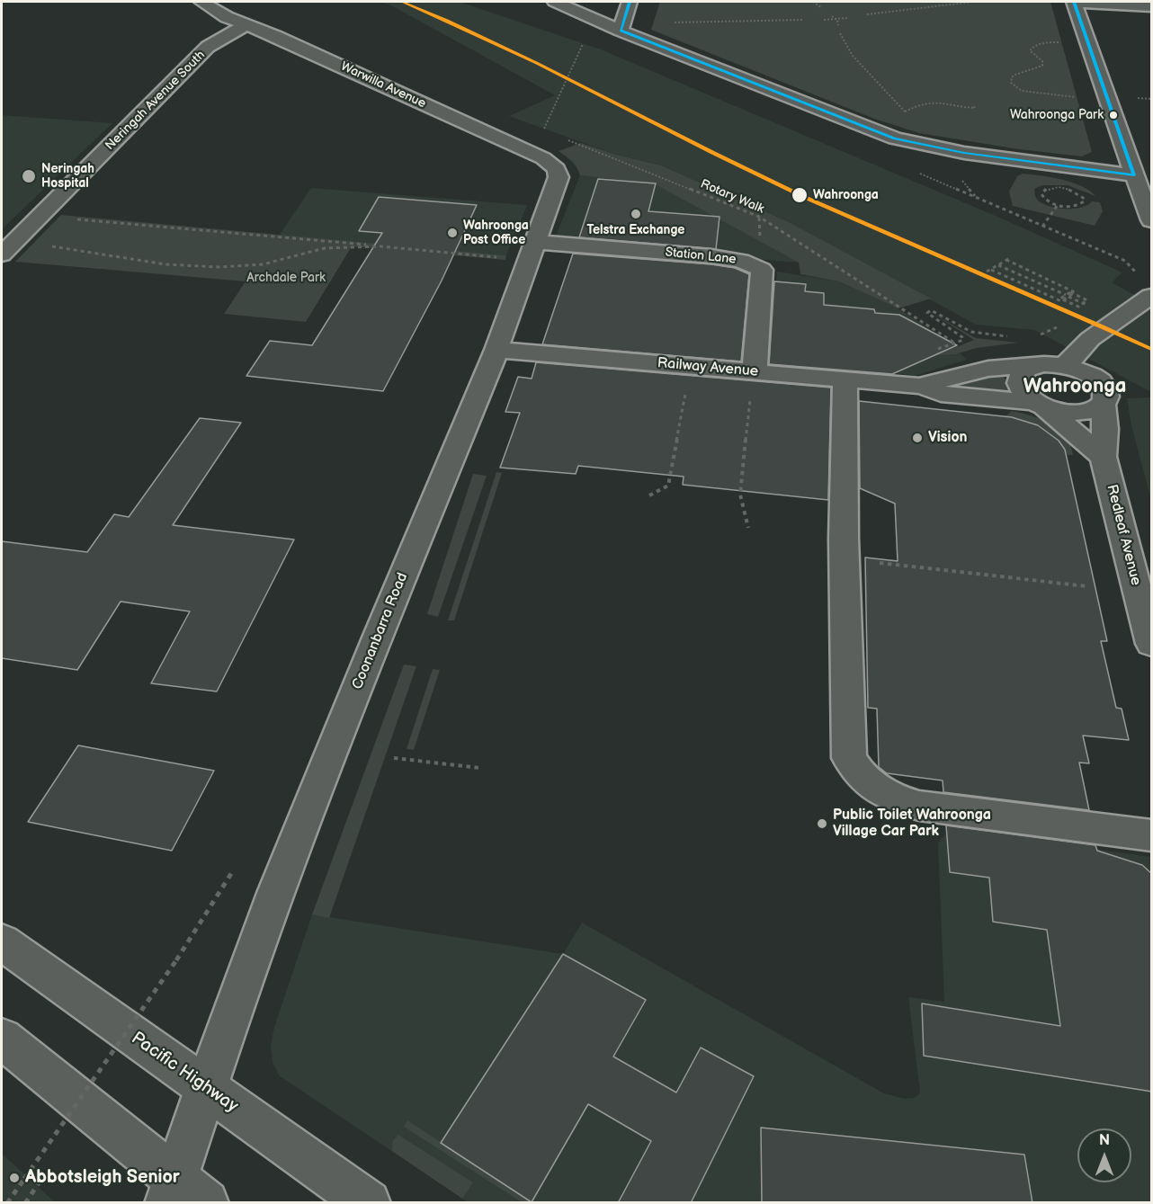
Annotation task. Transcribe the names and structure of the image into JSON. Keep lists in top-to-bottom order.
{
  "streets": {
    "main road": [
      "Warwilla Avenue",
      "Neringah Avenue South",
      "Station Lane",
      "Railway Avenue",
      "Redleaf Avenue",
      "Coonanbarra Road",
      "Pacific Highway"
    ],
    "path": ["Rotary Walk"]
  },
  "crossings": [
    ["Warwilla Avenue", "Neringah Avenue South"],
    ["Warwilla Avenue", "Coonanbarra Road"],
    ["Station Lane", "Railway Avenue"],
    ["Station Lane", "Coonanbarra Road"],
    ["Railway Avenue", "Redleaf Avenue"],
    ["Railway Avenue", "Coonanbarra Road"],
    ["Coonanbarra Road", "Pacific Highway"]
  ],
  "districts": ["Wahroonga"],
  "parks": ["Archdale Park"],
  "places": [
    "Wahroonga Park",
    "Neringah Hospital",
    "Wahroonga",
    "Telstra Exchange",
    "Wahroonga Post Office",
    "Vision",
    "Public Toilet Wahroonga Village Car Park",
    "Abbotsleigh Senior"
  ],
  "north": "top"
}
